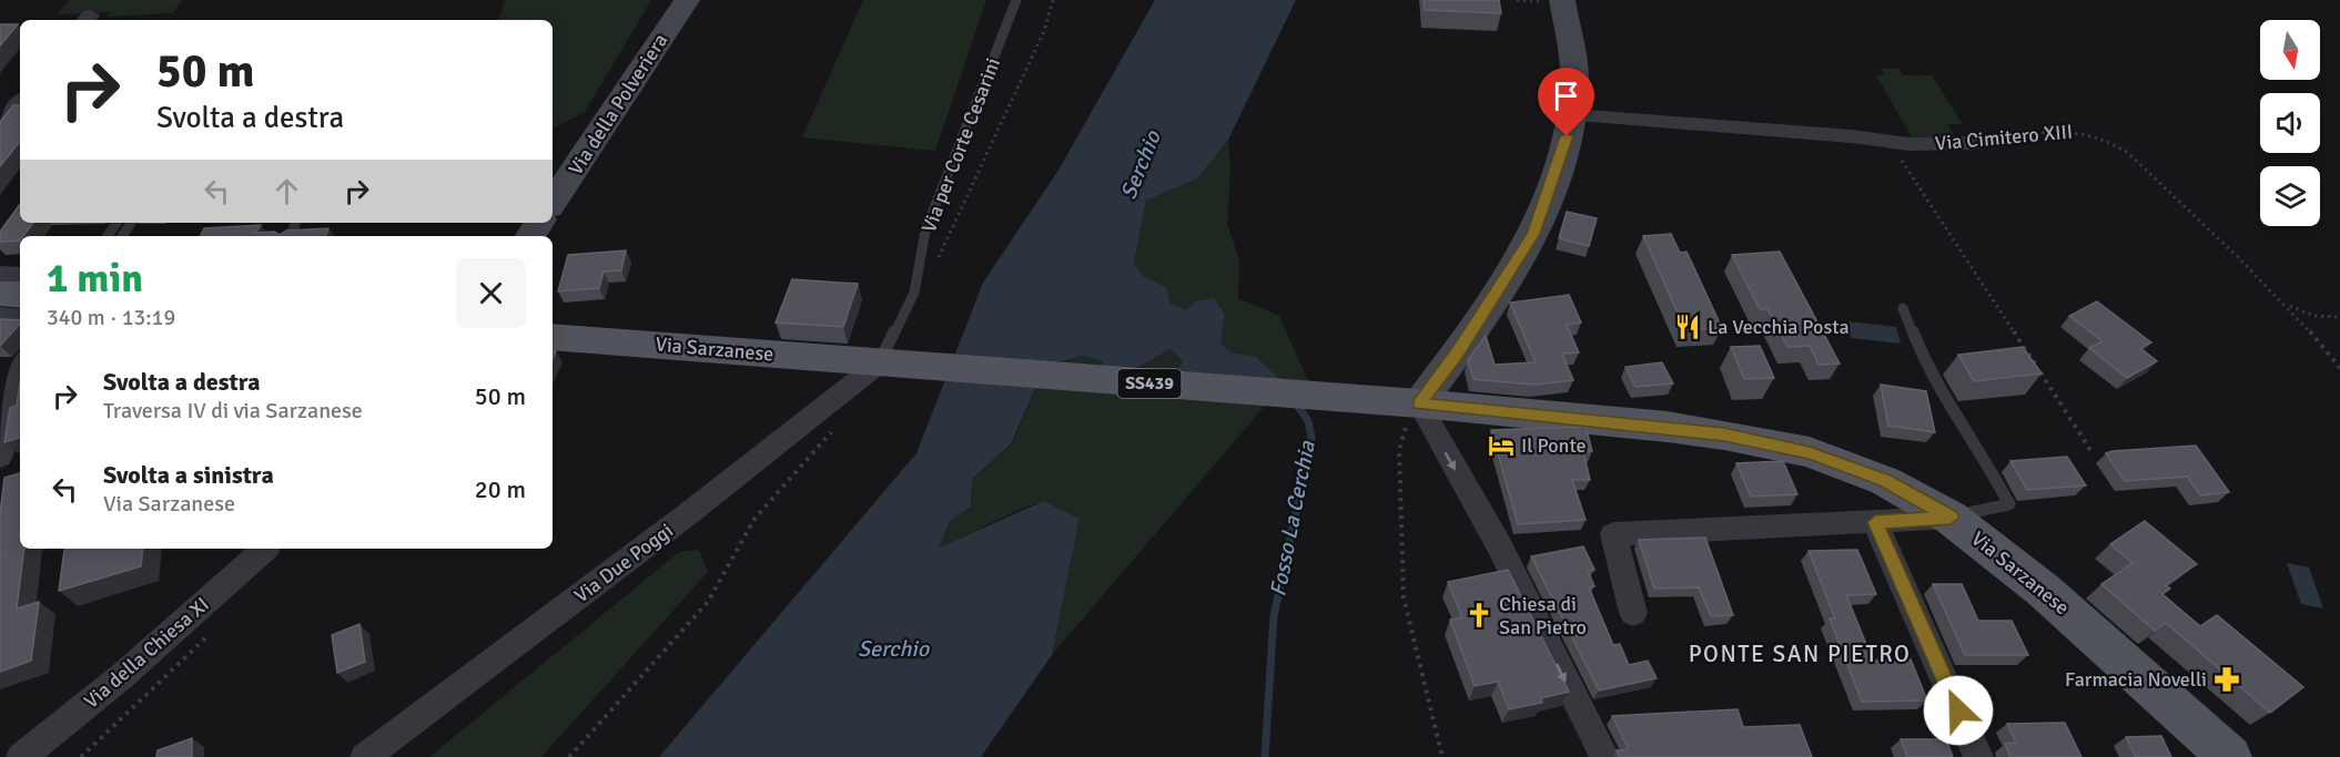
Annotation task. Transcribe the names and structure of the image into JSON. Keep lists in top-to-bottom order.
{
  "streets": {
    "main road": ["Via della Polveriera", "Via Sarzanese", "SS439"],
    "street": ["Via Cimitero XIII", "Via Due Poggi", "Via della Chiesa XI"],
    "lane": ["Via per Corte Cesarini"]
  },
  "crossings": [
    ["Via per Corte Cesarini", "Via Sarzanese"],
    ["Via per Corte Cesarini", "SS439"],
    ["Via per Corte Cesarini", "Via Due Poggi"],
    ["Via Sarzanese", "SS439"],
    ["Via Sarzanese", "Via Due Poggi"],
    ["SS439", "Via Due Poggi"]
  ],
  "districts": ["PONTE SAN PIETRO"],
  "water": ["Serchio", "Fosso La Cerchia"],
  "places": {
    "restaurant": ["La Vecchia Posta"],
    "hotel": ["Il Ponte"],
    "church": ["Chiesa di San Pietro"],
    "pharmacy": ["Farmacia Novelli"]
  },
  "north": "bottom",
  "page": {
    "turn": ["50 m", "Svolta a destra"],
    "heading": ["1 min", "340 m · 13:19"],
    "list": [
      {
        "name": "Svolta a destra",
        "note": "Traversa IV di via Sarzanese",
        "value": "50 m"
      },
      {
        "name": "Svolta a sinistra",
        "note": "Via Sarzanese",
        "value": "20 m"
      }
    ]
  }
}
